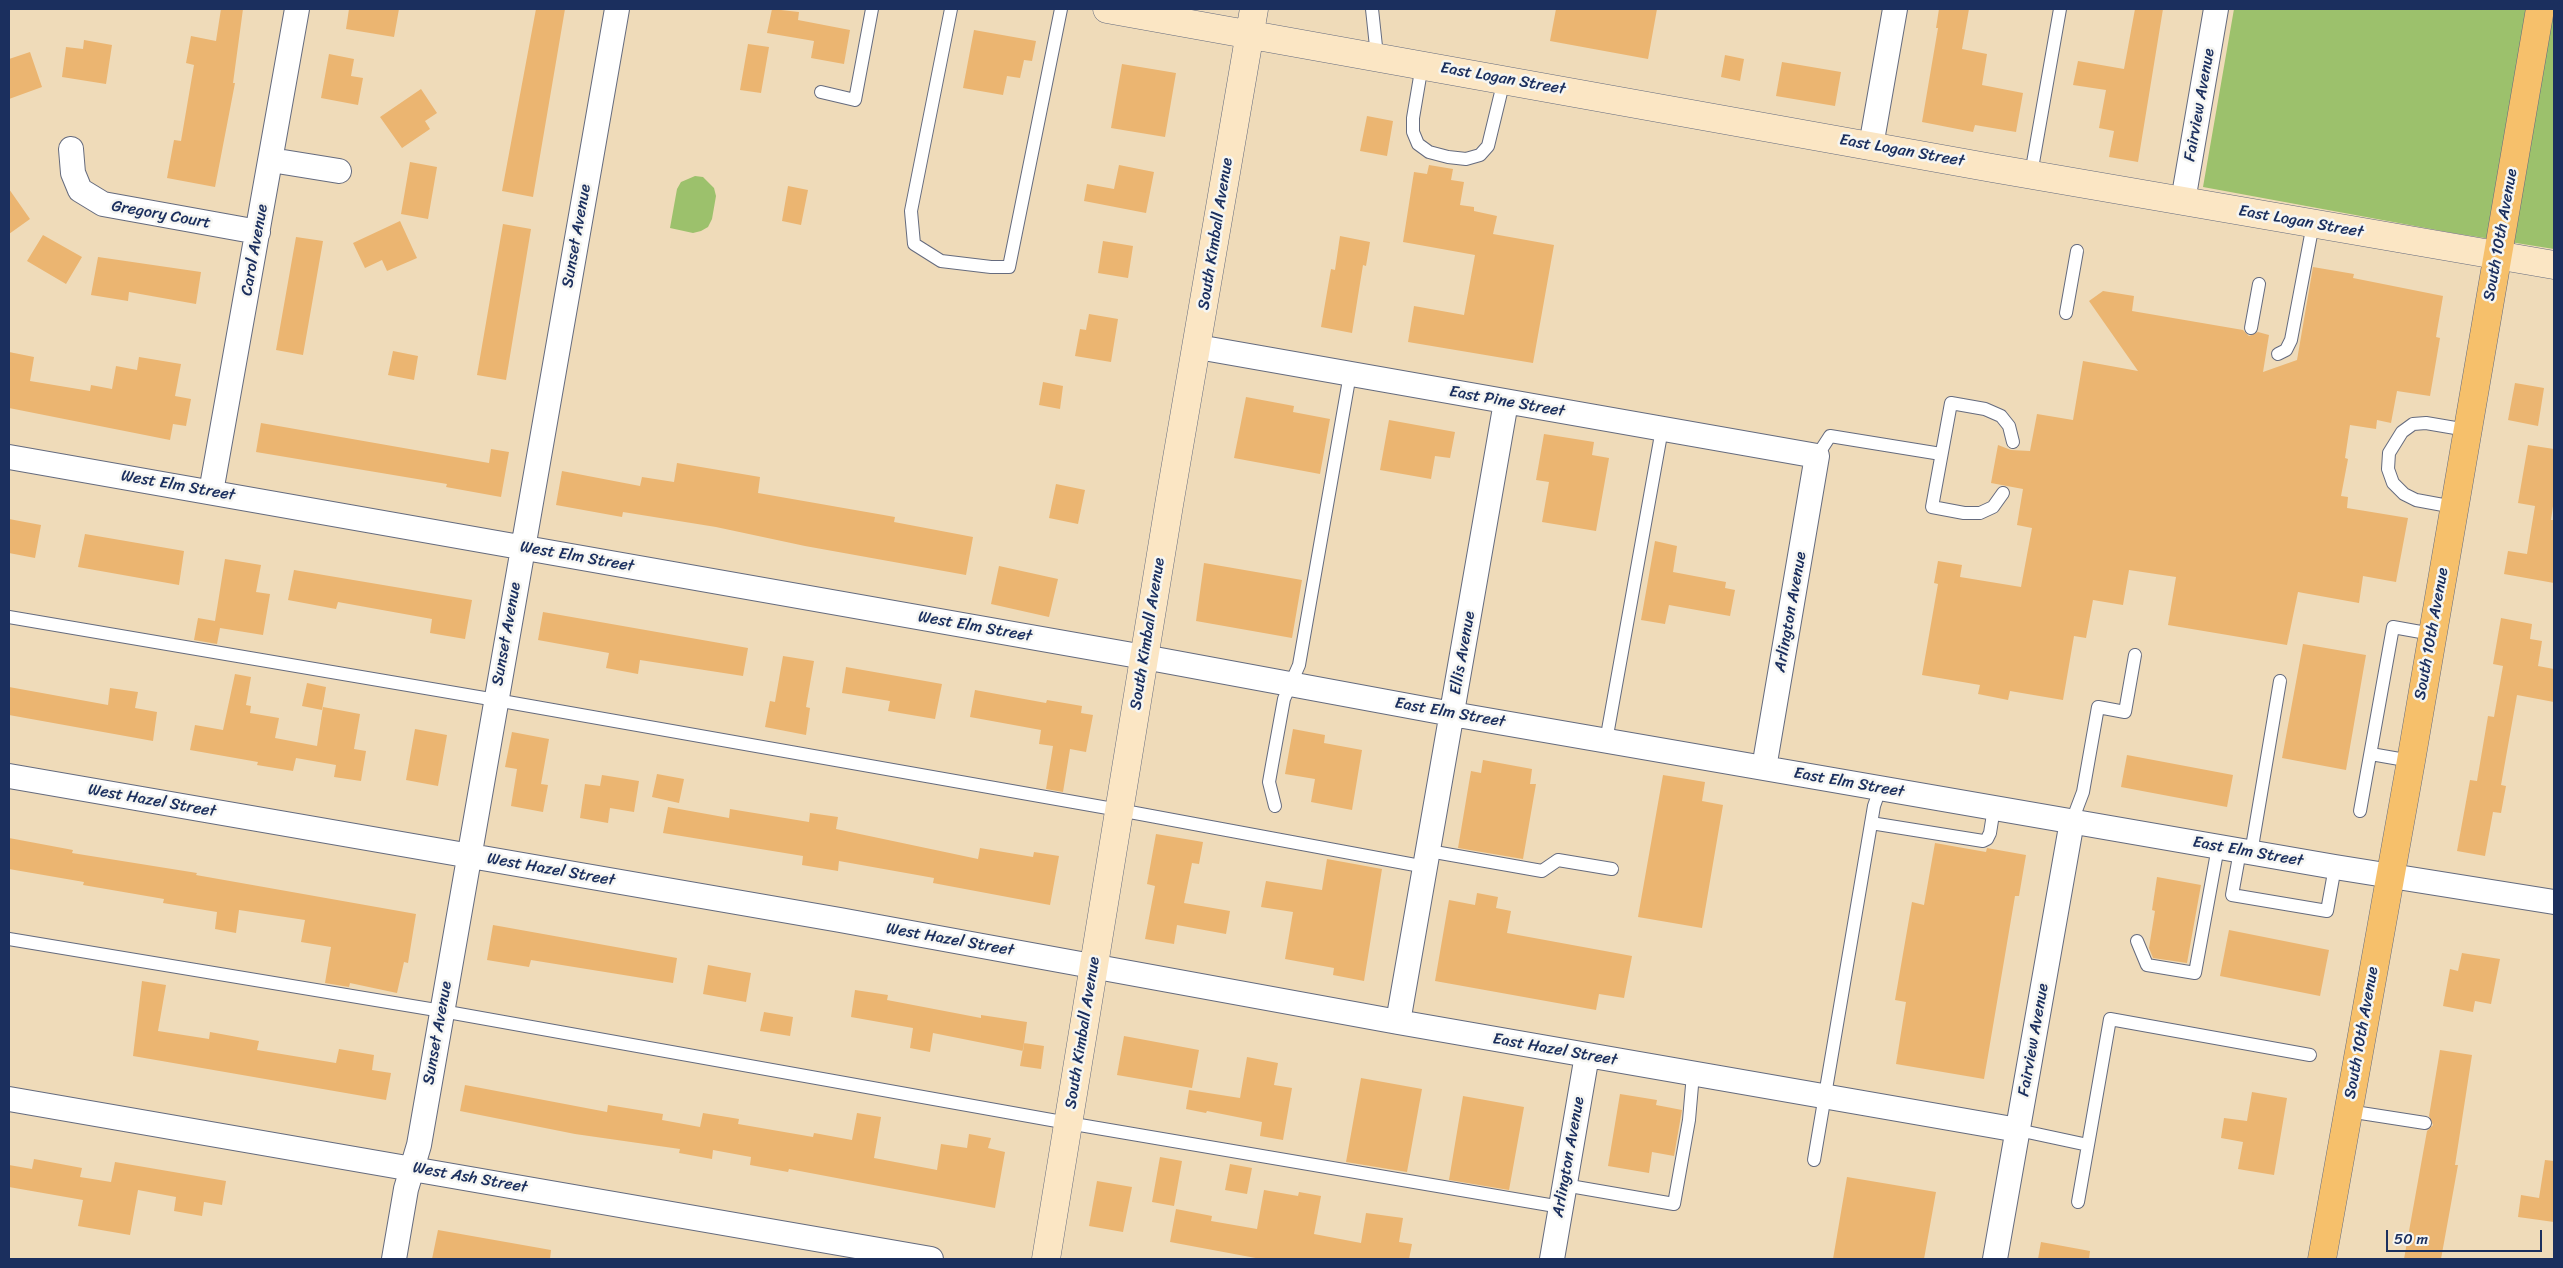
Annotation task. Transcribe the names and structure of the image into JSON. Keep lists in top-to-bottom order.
{
  "streets": {
    "main road": ["South 10th Avenue"],
    "street": [
      "East Logan Street",
      "Fairview Avenue",
      "Gregory Court",
      "South Kimball Avenue",
      "Sunset Avenue",
      "Carol Avenue",
      "East Pine Street",
      "West Elm Street",
      "Arlington Avenue",
      "Ellis Avenue",
      "East Elm Street",
      "West Hazel Street",
      "East Hazel Street",
      "West Ash Street"
    ]
  },
  "crossings": [
    ["East Logan Street", "Fairview Avenue"],
    ["East Logan Street", "South Kimball Avenue"],
    ["East Logan Street", "South 10th Avenue"],
    ["Fairview Avenue", "East Elm Street"],
    ["Fairview Avenue", "East Hazel Street"],
    ["Gregory Court", "Carol Avenue"],
    ["South Kimball Avenue", "East Pine Street"],
    ["South Kimball Avenue", "West Elm Street"],
    ["South Kimball Avenue", "East Elm Street"],
    ["South Kimball Avenue", "West Hazel Street"],
    ["South Kimball Avenue", "East Hazel Street"],
    ["South 10th Avenue", "East Elm Street"],
    ["Sunset Avenue", "West Elm Street"],
    ["Sunset Avenue", "West Hazel Street"],
    ["Sunset Avenue", "West Ash Street"],
    ["Carol Avenue", "West Elm Street"],
    ["East Pine Street", "Arlington Avenue"],
    ["East Pine Street", "Ellis Avenue"],
    ["West Elm Street", "East Elm Street"],
    ["Arlington Avenue", "East Elm Street"],
    ["Arlington Avenue", "East Hazel Street"],
    ["Ellis Avenue", "East Elm Street"],
    ["Ellis Avenue", "East Hazel Street"],
    ["West Hazel Street", "East Hazel Street"]
  ],
  "scale_bar": "50 m"
}
